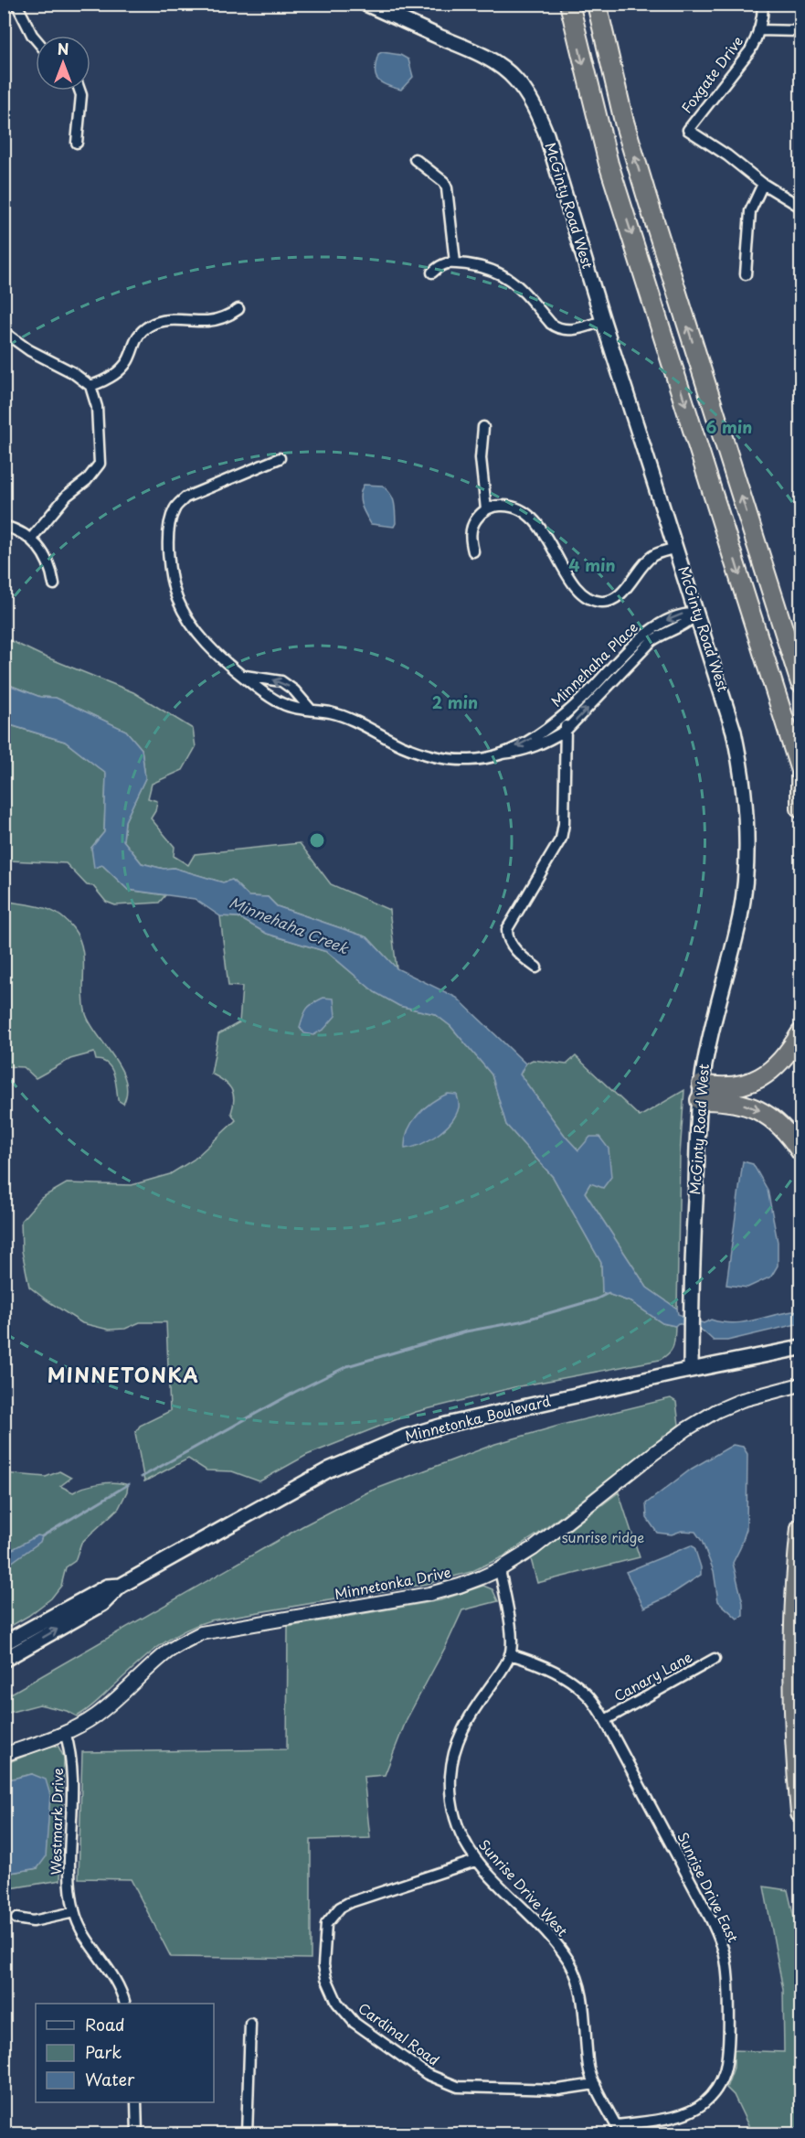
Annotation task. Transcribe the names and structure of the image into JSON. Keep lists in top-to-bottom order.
{
  "streets": {
    "main road": ["McGinty Road West", "Minnetonka Boulevard"],
    "street": [
      "Foxgate Drive",
      "Minnehaha Place",
      "Minnetonka Drive",
      "Canary Lane",
      "Westmark Drive",
      "Sunrise Drive East",
      "Sunrise Drive West",
      "Cardinal Road"
    ]
  },
  "crossings": [
    ["McGinty Road West", "Minnehaha Place"],
    ["McGinty Road West", "Minnetonka Boulevard"],
    ["Minnetonka Drive", "Westmark Drive"],
    ["Minnetonka Drive", "Sunrise Drive West"],
    ["Canary Lane", "Sunrise Drive East"],
    ["Sunrise Drive East", "Sunrise Drive West"],
    ["Sunrise Drive West", "Cardinal Road"]
  ],
  "districts": ["MINNETONKA"],
  "water": ["Minnehaha Creek"],
  "parks": ["sunrise ridge"],
  "legend": ["Road", "Park", "Water"],
  "north": "top",
  "rings": ["6 min", "4 min", "2 min"]
}
